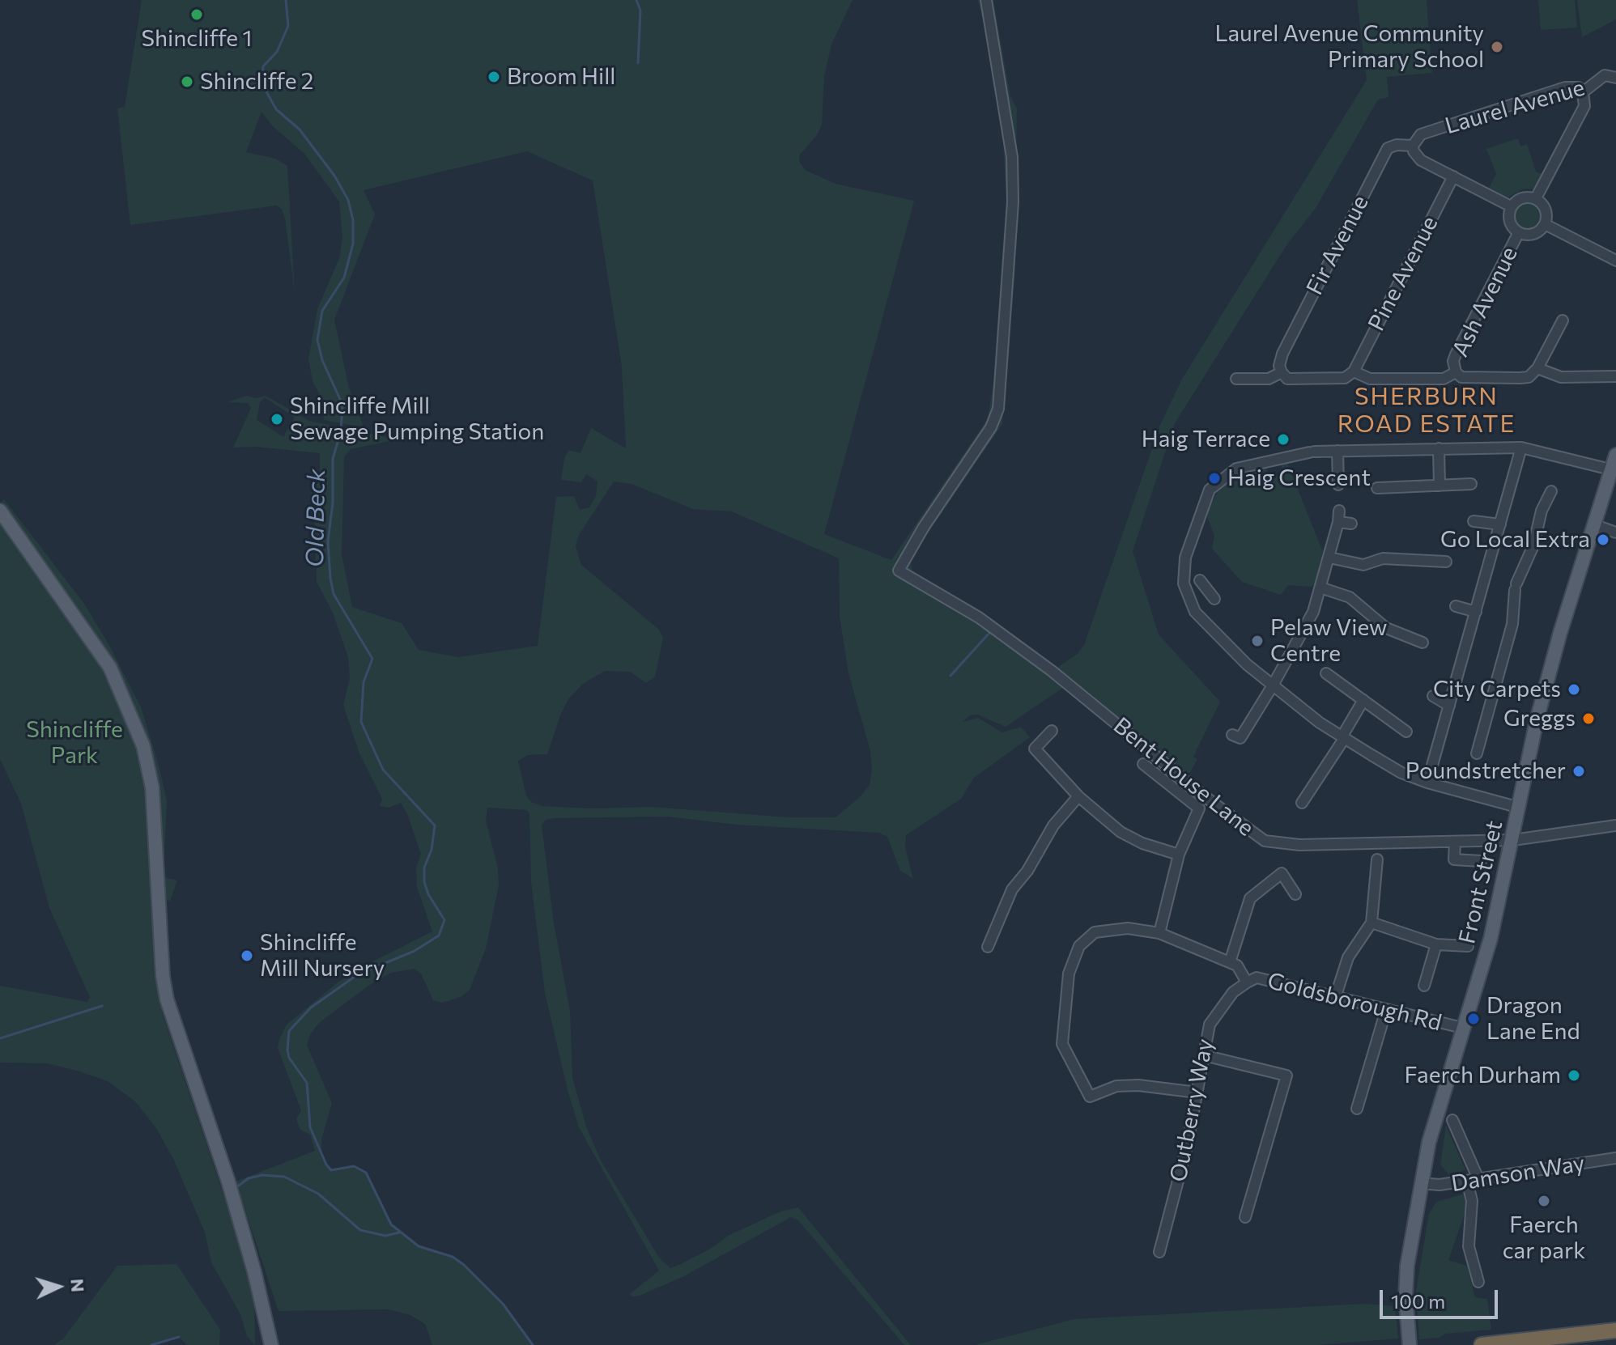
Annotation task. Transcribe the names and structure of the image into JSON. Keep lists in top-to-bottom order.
{
  "streets": {
    "main road": ["Front Street"],
    "street": [
      "Laurel Avenue",
      "Fir Avenue",
      "Pine Avenue",
      "Ash Avenue",
      "Bent House Lane",
      "Goldsborough Rd",
      "Outberry Way",
      "Damson Way"
    ]
  },
  "crossings": [
    ["Laurel Avenue", "Fir Avenue"],
    ["Bent House Lane", "Front Street"],
    ["Front Street", "Goldsborough Rd"],
    ["Front Street", "Damson Way"],
    ["Goldsborough Rd", "Outberry Way"]
  ],
  "districts": ["SHERBURN ROAD ESTATE"],
  "water": ["Old Beck"],
  "parks": ["Shincliffe Park"],
  "places": [
    "Shincliffe 1",
    "Laurel Avenue Community Primary School",
    "Broom Hill",
    "Shincliffe 2",
    "Shincliffe Mill Sewage Pumping Station",
    "Haig Terrace",
    "Haig Crescent",
    "Go Local Extra",
    "Pelaw View Centre",
    "City Carpets",
    "Greggs",
    "Poundstretcher",
    "Shincliffe Mill Nursery",
    "Dragon Lane End",
    "Faerch Durham",
    "Faerch car park"
  ],
  "scale_bar": "100 m",
  "north": "right"
}
